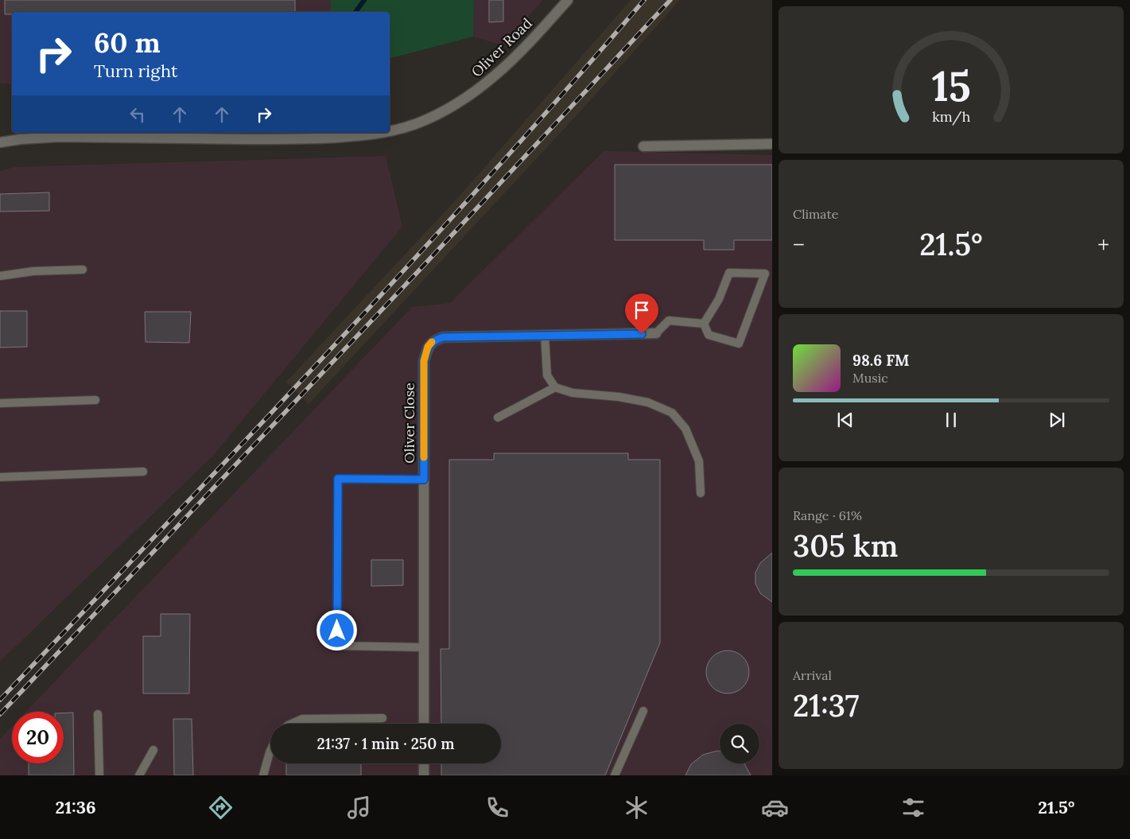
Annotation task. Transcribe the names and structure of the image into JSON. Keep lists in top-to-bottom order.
{
  "streets": {
    "street": ["Oliver Road", "Oliver Close"]
  },
  "page": {
    "turn": ["60 m", "Turn right"],
    "tile": [
      "Climate",
      ["Range · 61%", "305 km"],
      ["Arrival", "21:37"]
    ],
    "heat": ["−", "21.5°", "+"],
    "song": ["98.6 FM", "Music"],
    "limit": "20",
    "trip": "21:37 · 1 min · 250 m",
    "tabs": ["21:36", "21.5°"],
    "gauge": ["15", "km/h"]
  }
}
